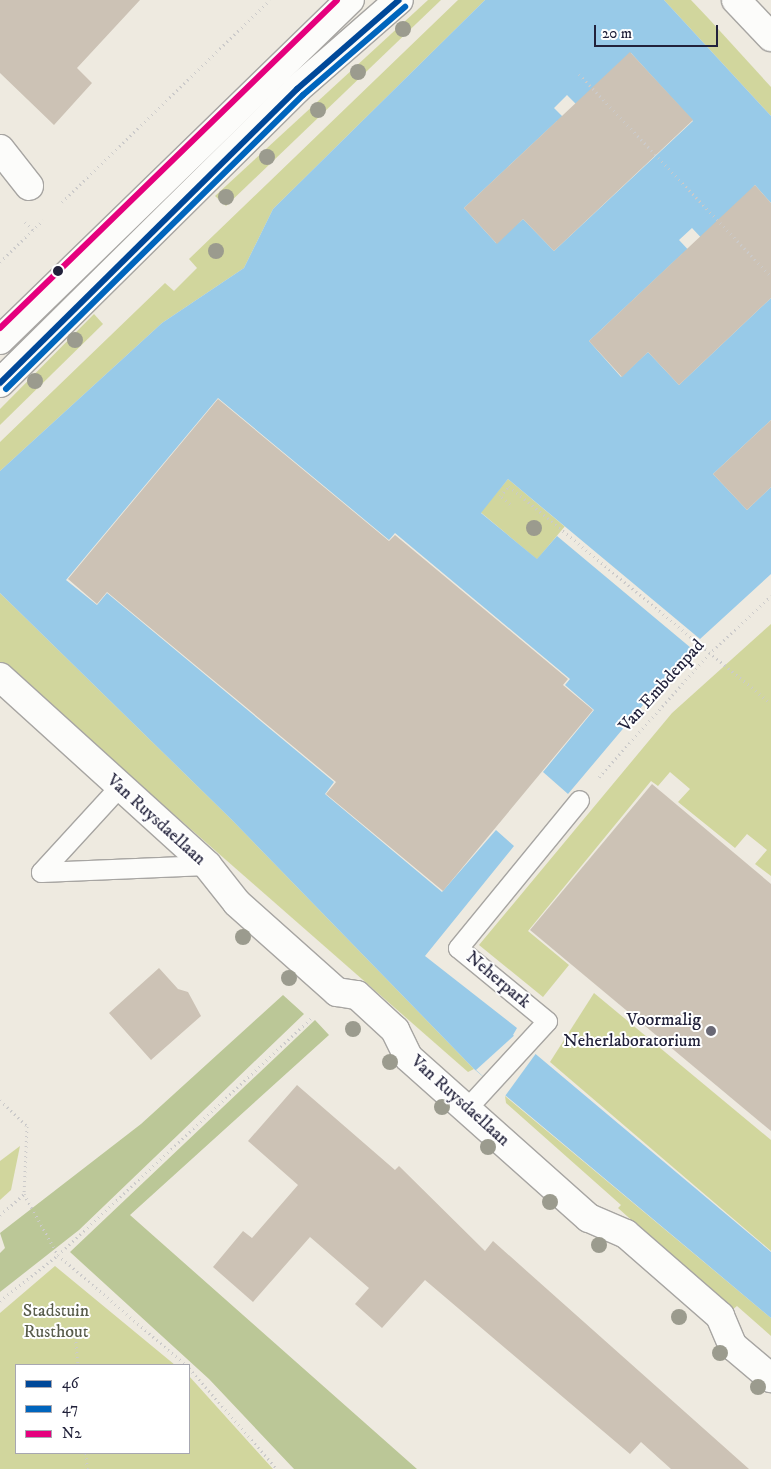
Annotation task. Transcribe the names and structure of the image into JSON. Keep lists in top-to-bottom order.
{
  "streets": {
    "street": ["Van Ruysdaellaan"],
    "lane": ["Neherpark"],
    "path": ["Van Embdenpad"]
  },
  "crossings": [
    ["Van Embdenpad", "Neherpark"],
    ["Van Ruysdaellaan", "Neherpark"]
  ],
  "parks": ["Stadstuin Rusthout"],
  "places": ["Voormalig Neherlaboratorium"],
  "lines": ["transit line 46", "transit line N2", "transit line 47"],
  "legend": ["46", "47", "N2"],
  "scale_bar": "20 m"
}
